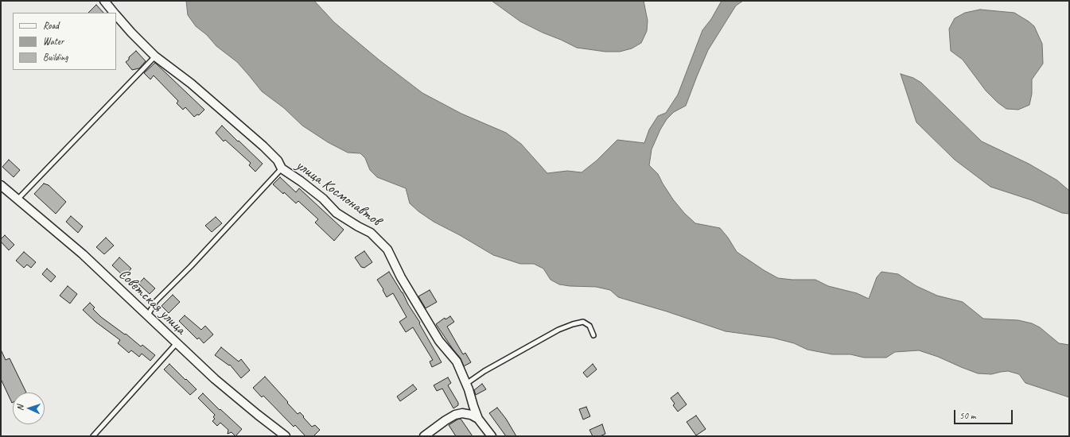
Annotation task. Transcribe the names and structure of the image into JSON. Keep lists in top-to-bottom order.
{
  "streets": {
    "street": ["улица Космонавтов", "Советская улица"]
  },
  "legend": ["Road", "Water", "Building"],
  "scale_bar": "50 m",
  "north": "left"
}
